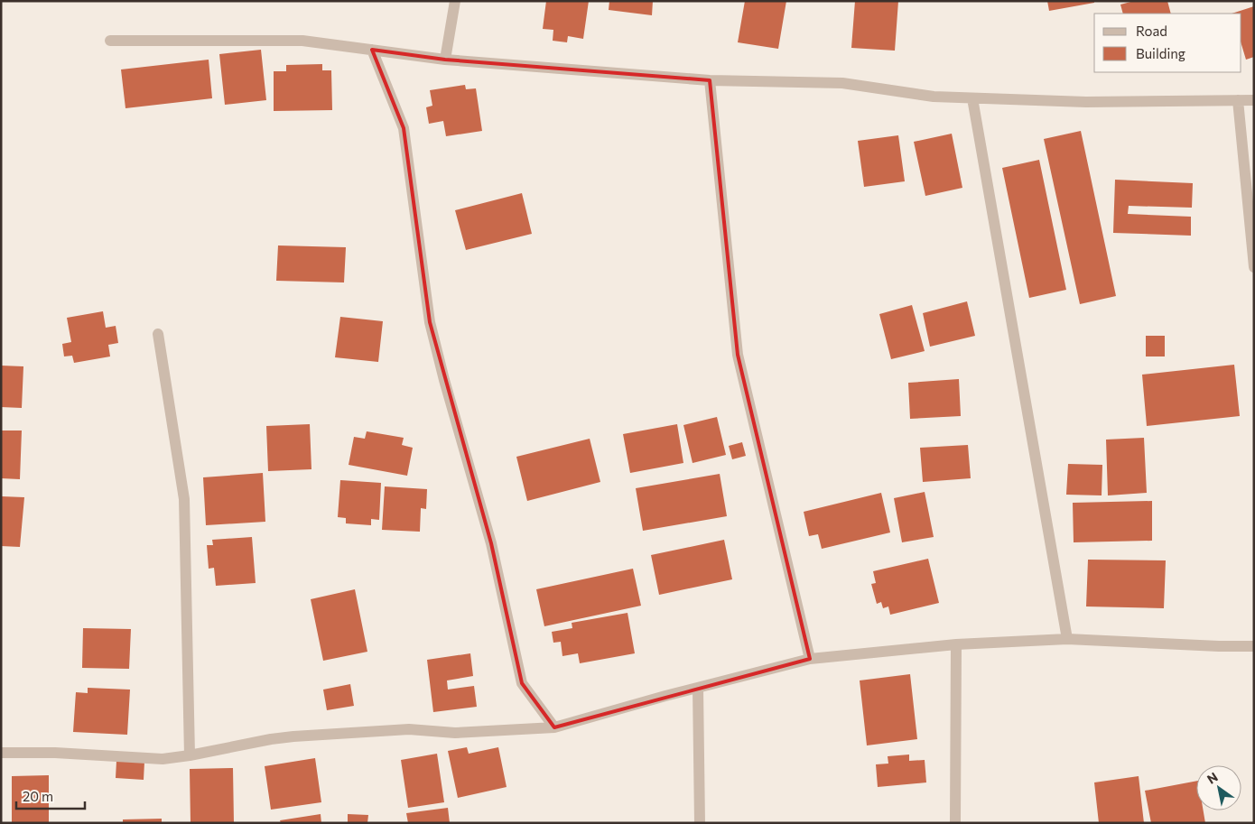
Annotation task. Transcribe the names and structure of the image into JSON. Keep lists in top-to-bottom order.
{
  "legend": ["Road", "Building"],
  "scale_bar": "20 m",
  "north": "top left"
}
